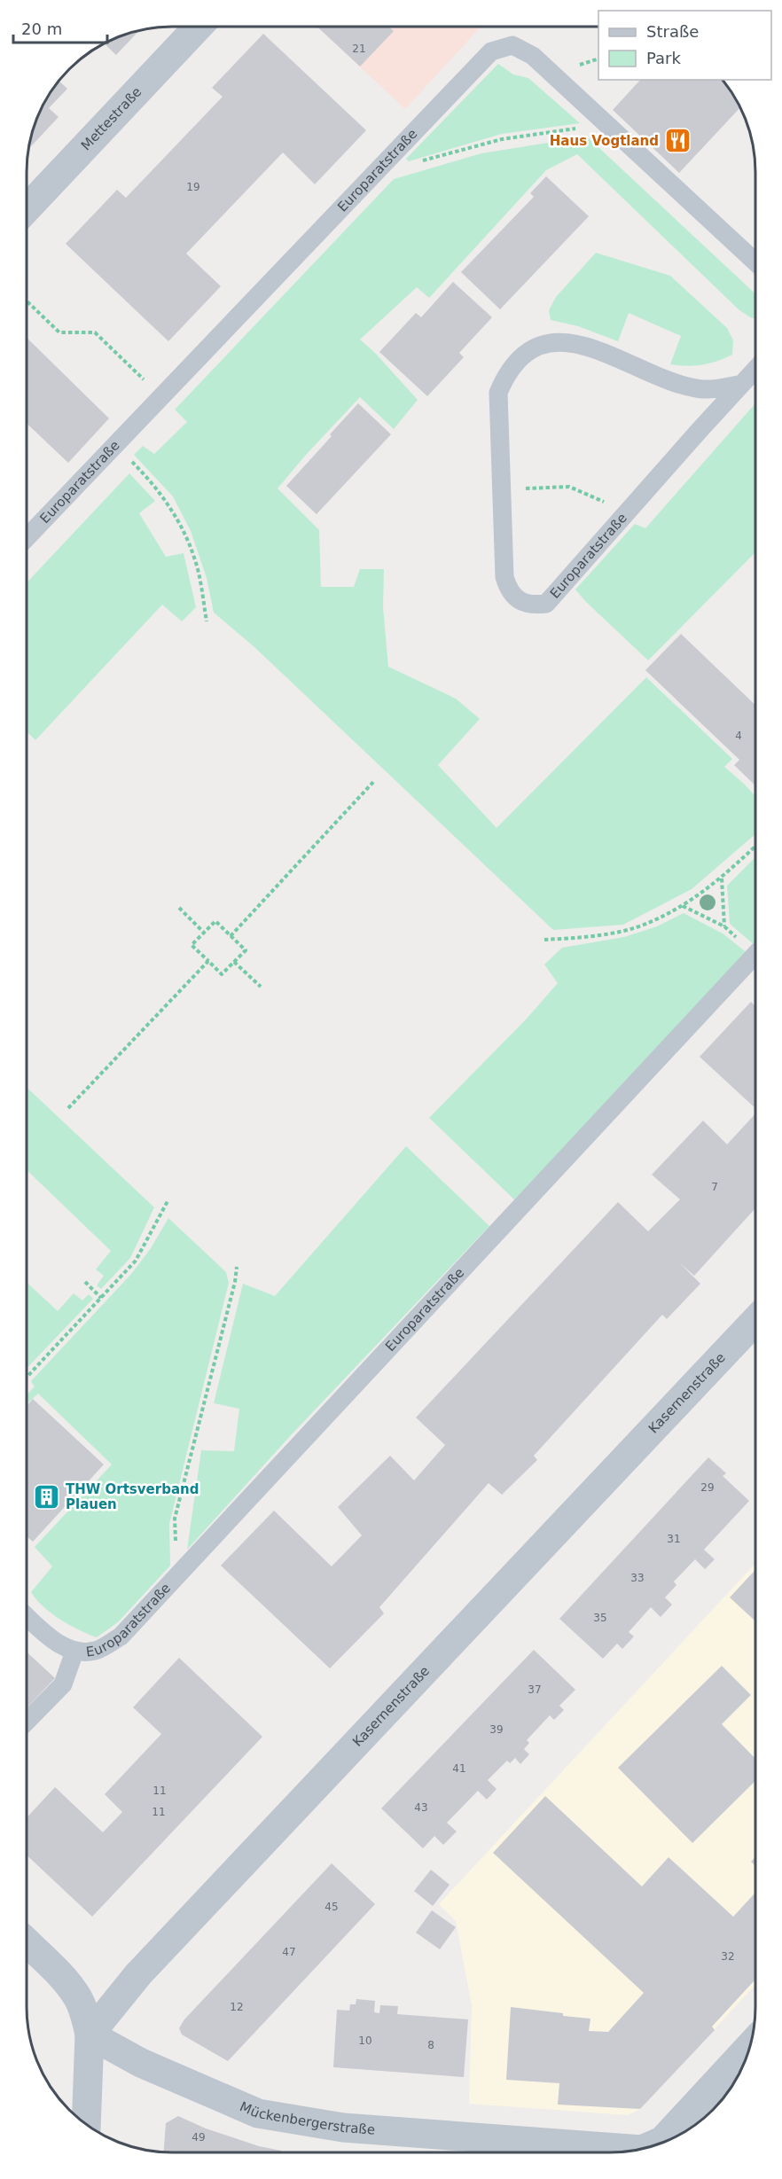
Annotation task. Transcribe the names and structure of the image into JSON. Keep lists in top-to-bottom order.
{
  "streets": {
    "street": ["Mettestraße", "Kasernenstraße", "Mückenbergerstraße"],
    "lane": ["Europaratstraße"]
  },
  "crossings": [
    ["Kasernenstraße", "Mückenbergerstraße"]
  ],
  "places": {
    "restaurant": ["Haus Vogtland"],
    "building": ["THW Ortsverband Plauen"]
  },
  "house_numbers": [
    "21",
    "19",
    "4",
    "7",
    "29",
    "31",
    "33",
    "35",
    "37",
    "39",
    "41",
    "11",
    "43",
    "11",
    "45",
    "47",
    "32",
    "12",
    "10",
    "8",
    "49"
  ],
  "legend": ["Straße", "Park"],
  "scale_bar": "20 m"
}
